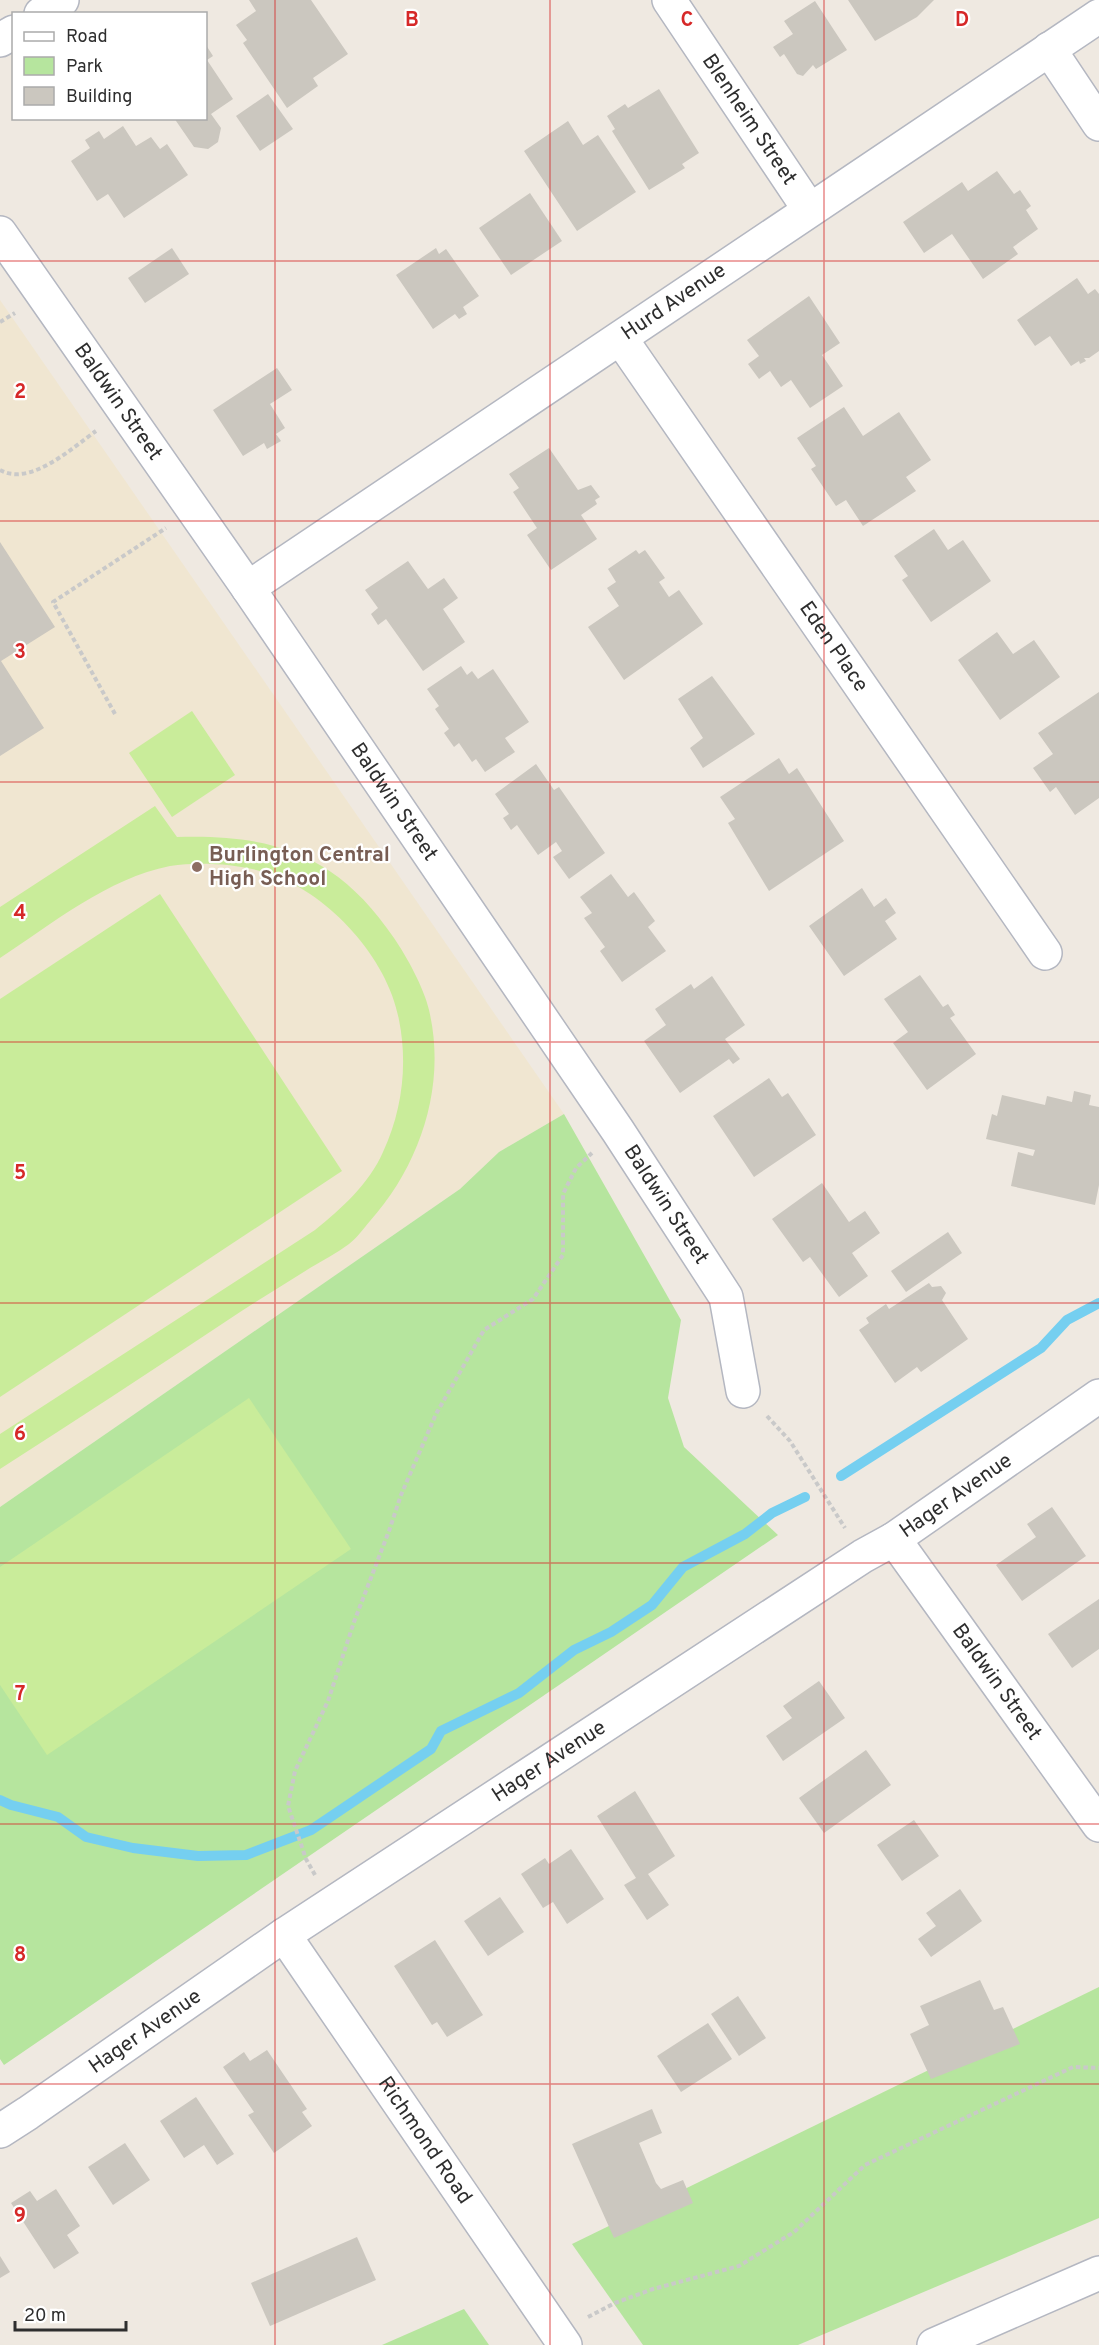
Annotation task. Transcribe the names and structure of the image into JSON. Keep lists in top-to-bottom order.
{
  "streets": {
    "street": [
      "Blenheim Street",
      "Hurd Avenue",
      "Baldwin Street",
      "Eden Place",
      "Hager Avenue",
      "Richmond Road"
    ]
  },
  "crossings": [
    ["Blenheim Street", "Hurd Avenue"],
    ["Hurd Avenue", "Baldwin Street"],
    ["Hurd Avenue", "Eden Place"],
    ["Baldwin Street", "Hager Avenue"],
    ["Hager Avenue", "Richmond Road"]
  ],
  "places": ["Burlington Central High School"],
  "legend": ["Road", "Park", "Building"],
  "scale_bar": "20 m",
  "grid": {
    "columns": ["B", "C", "D"],
    "rows": [
      "2",
      "3",
      "4",
      "5",
      "6",
      "7",
      "8",
      "9"
    ]
  }
}
